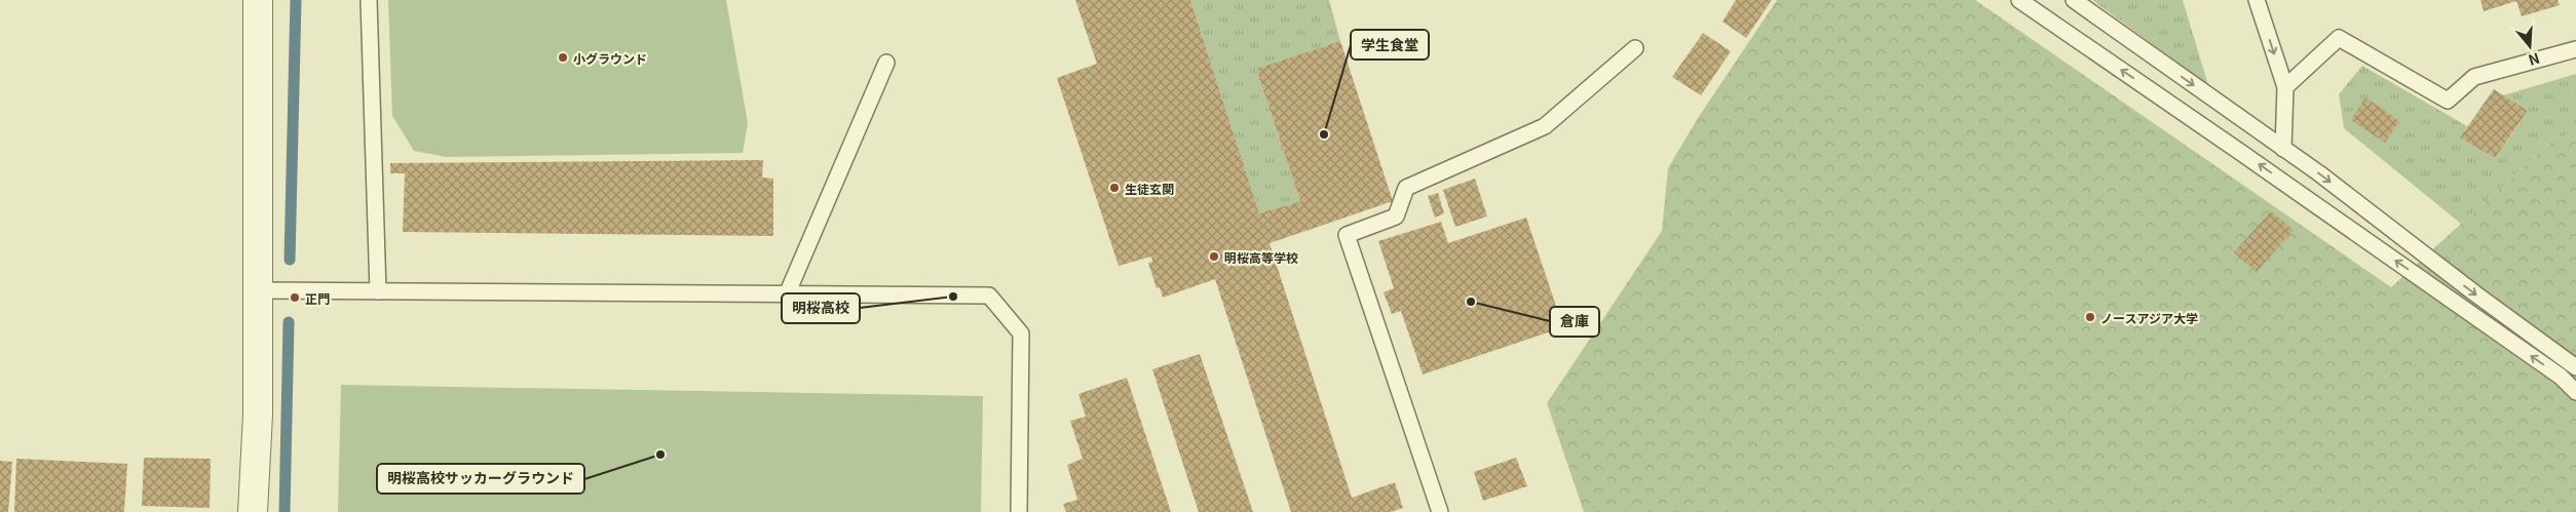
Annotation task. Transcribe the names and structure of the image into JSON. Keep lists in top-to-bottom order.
{
  "places": [
    "小グラウンド",
    "学生食堂",
    "生徒玄関",
    "明桜高等学校",
    "明桜高校",
    "正門",
    "倉庫",
    "ノースアジア大学",
    "明桜高校サッカーグラウンド"
  ],
  "north": "bottom"
}
